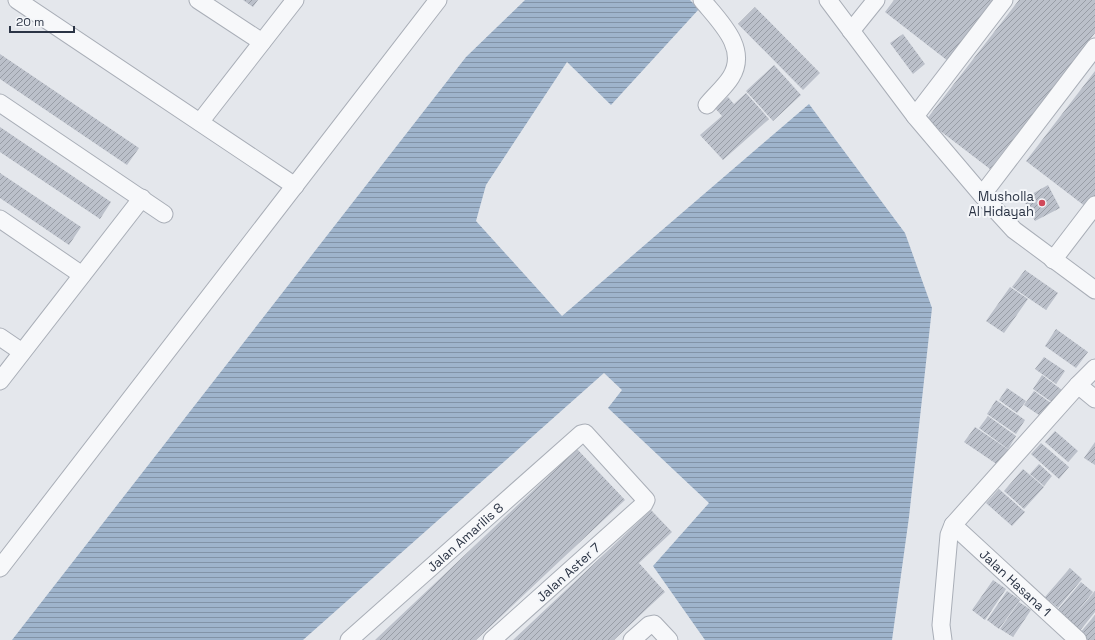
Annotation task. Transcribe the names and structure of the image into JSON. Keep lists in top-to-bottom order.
{
  "streets": {
    "street": ["Jalan Amarilis 8", "Jalan Aster 7", "Jalan Hasana 1"]
  },
  "crossings": [
    ["Jalan Amarilis 8", "Jalan Aster 7"]
  ],
  "places": ["Musholla Al Hidayah"],
  "scale_bar": "20 m"
}
